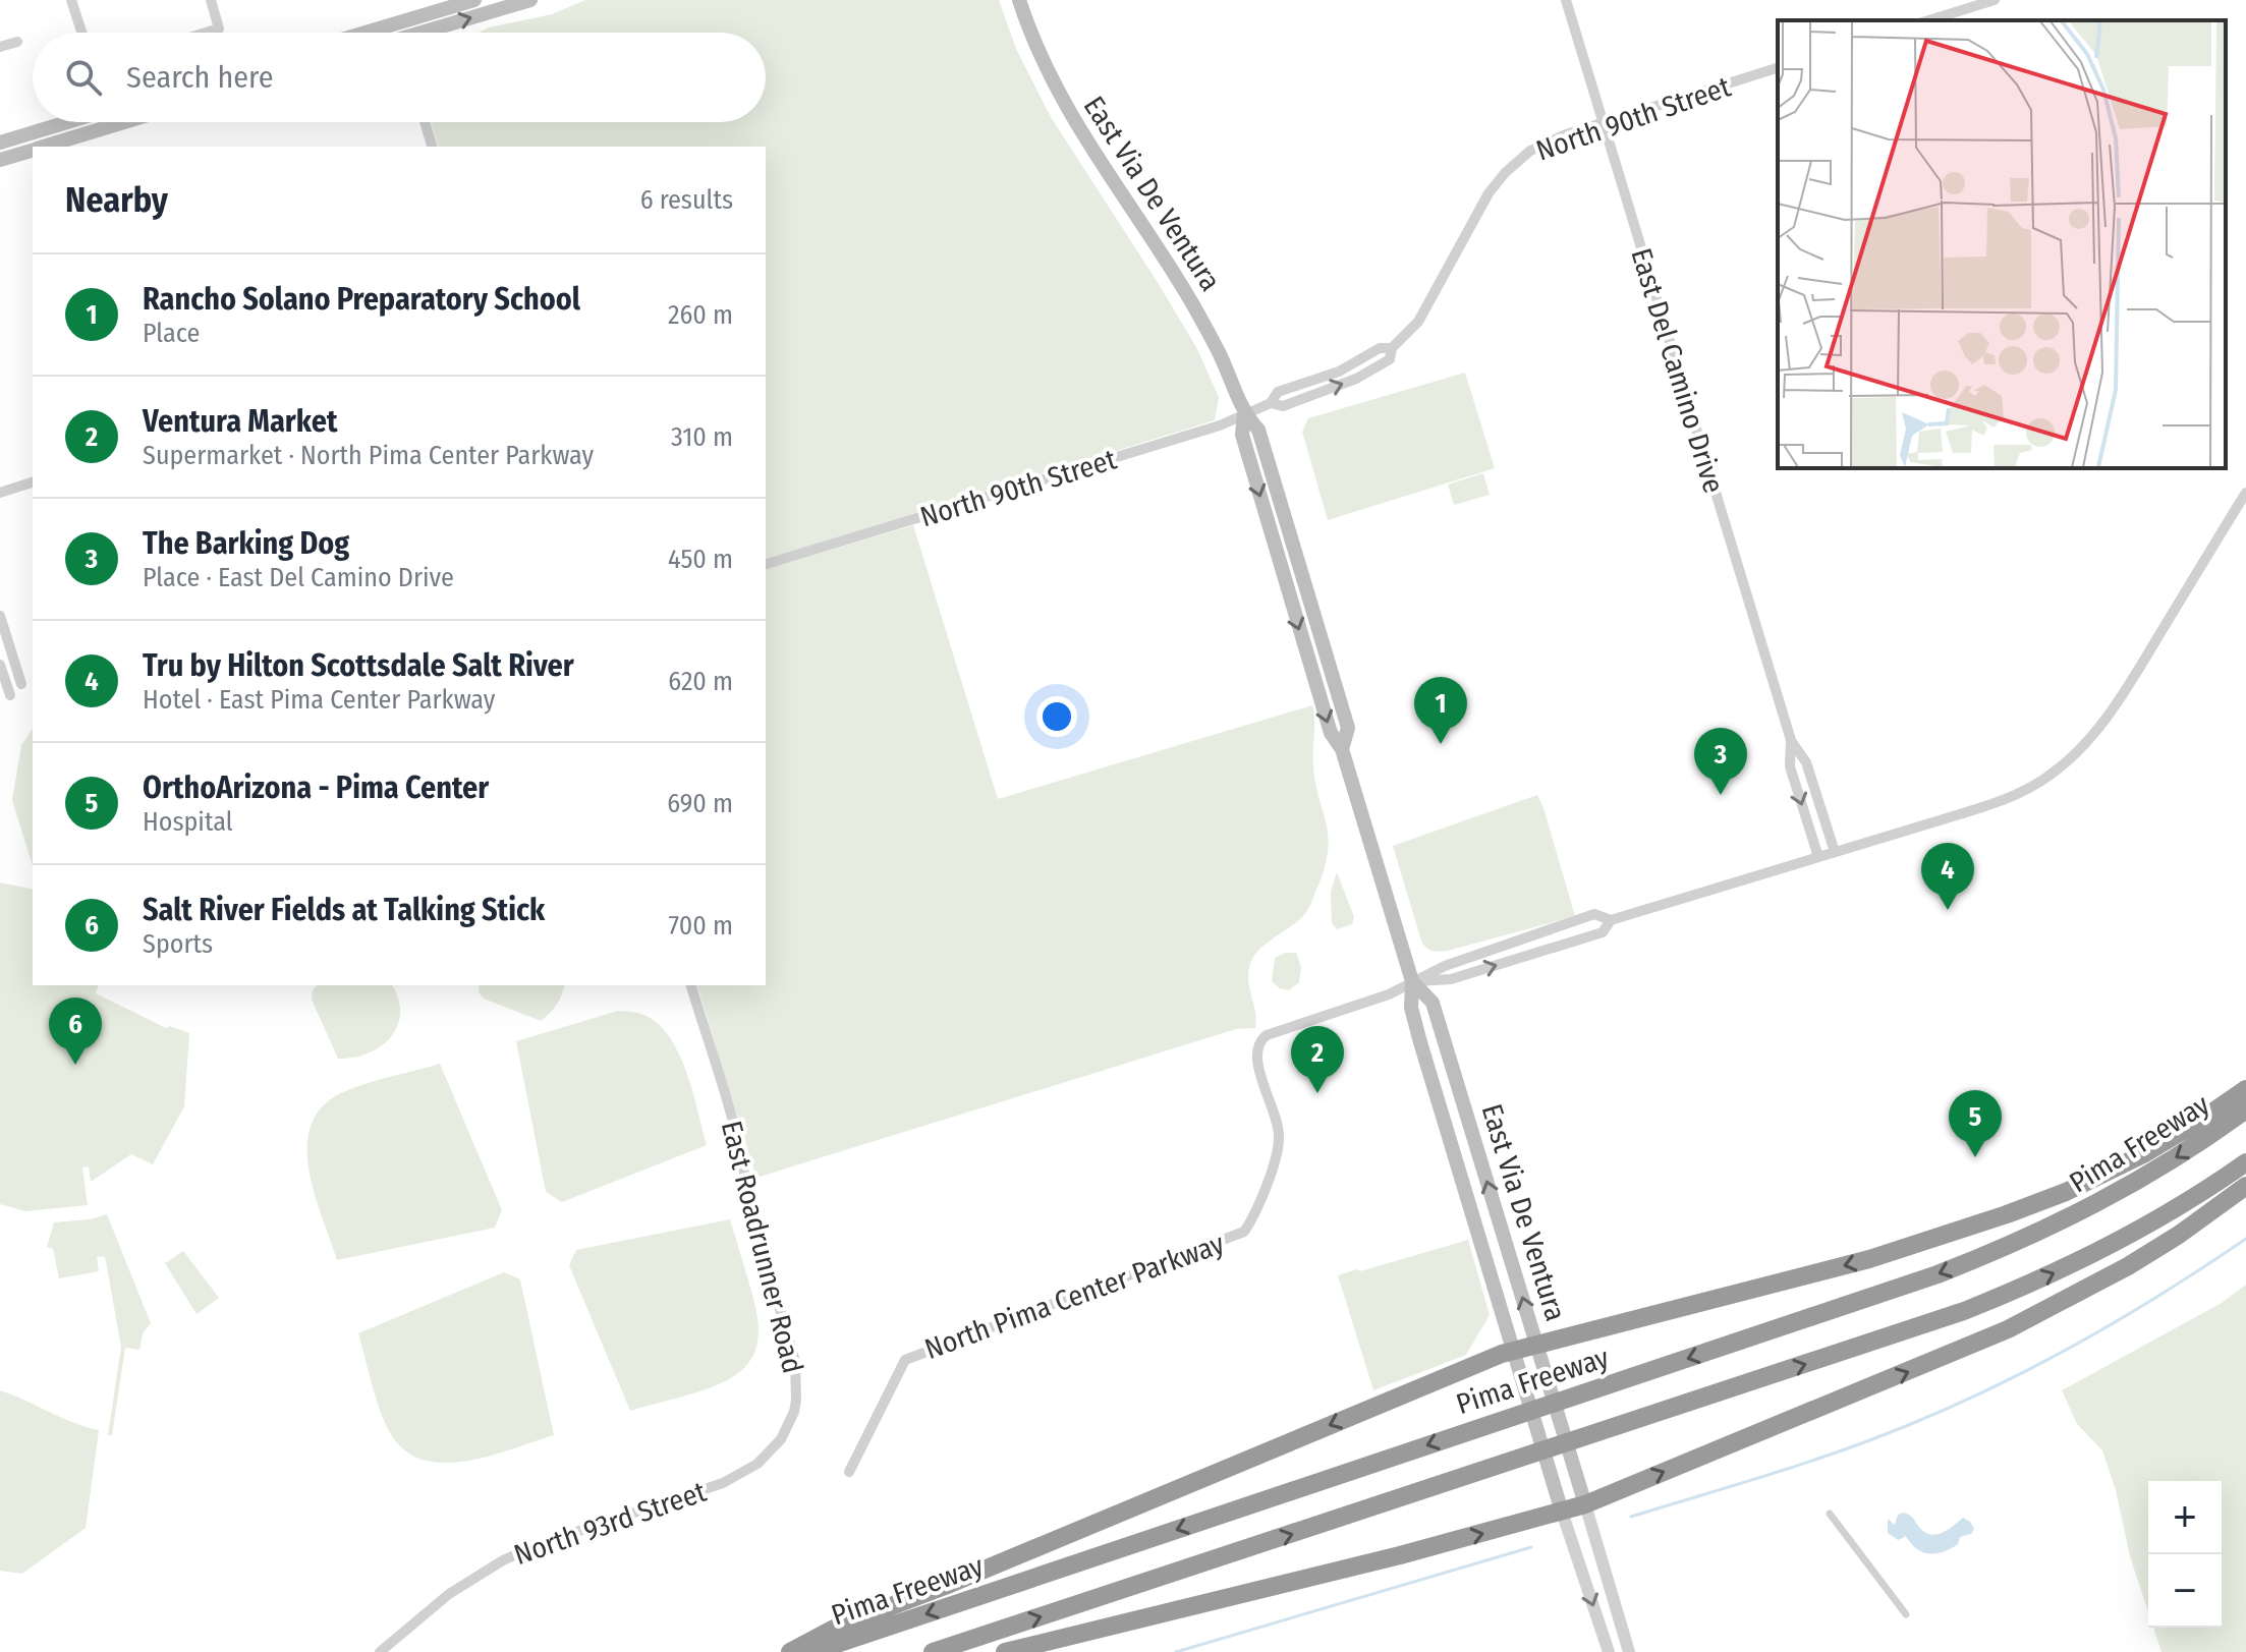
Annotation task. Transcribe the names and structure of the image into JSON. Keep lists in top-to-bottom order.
{
  "streets": {
    "highway": ["Pima Freeway"],
    "main road": ["East Via De Ventura"],
    "street": [
      "North 90th Street",
      "East Del Camino Drive",
      "East Roadrunner Road",
      "North Pima Center Parkway",
      "North 93rd Street"
    ]
  },
  "crossings": [
    ["North 90th Street", "East Via De Ventura"],
    ["North 90th Street", "East Del Camino Drive"],
    ["East Via De Ventura", "North Pima Center Parkway"],
    ["East Del Camino Drive", "North Pima Center Parkway"],
    ["East Roadrunner Road", "North 93rd Street"]
  ],
  "page": {
    "search": "Search here",
    "heading": ["Nearby", "6 results"],
    "list": [
      {
        "mark": "1",
        "name": "Rancho Solano Preparatory School",
        "note": "Place",
        "value": "260 m"
      },
      {
        "mark": "2",
        "name": "Ventura Market",
        "note": "Supermarket · North Pima Center Parkway",
        "value": "310 m"
      },
      {
        "mark": "3",
        "name": "The Barking Dog",
        "note": "Place · East Del Camino Drive",
        "value": "450 m"
      },
      {
        "mark": "4",
        "name": "Tru by Hilton Scottsdale Salt River",
        "note": "Hotel · East Pima Center Parkway",
        "value": "620 m"
      },
      {
        "mark": "5",
        "name": "OrthoArizona - Pima Center",
        "note": "Hospital",
        "value": "690 m"
      },
      {
        "mark": "6",
        "name": "Salt River Fields at Talking Stick",
        "note": "Sports",
        "value": "700 m"
      }
    ],
    "pins": [
      "1",
      "3",
      "4",
      "6",
      "2",
      "5"
    ],
    "map_buttons": ["+", "−"]
  }
}
